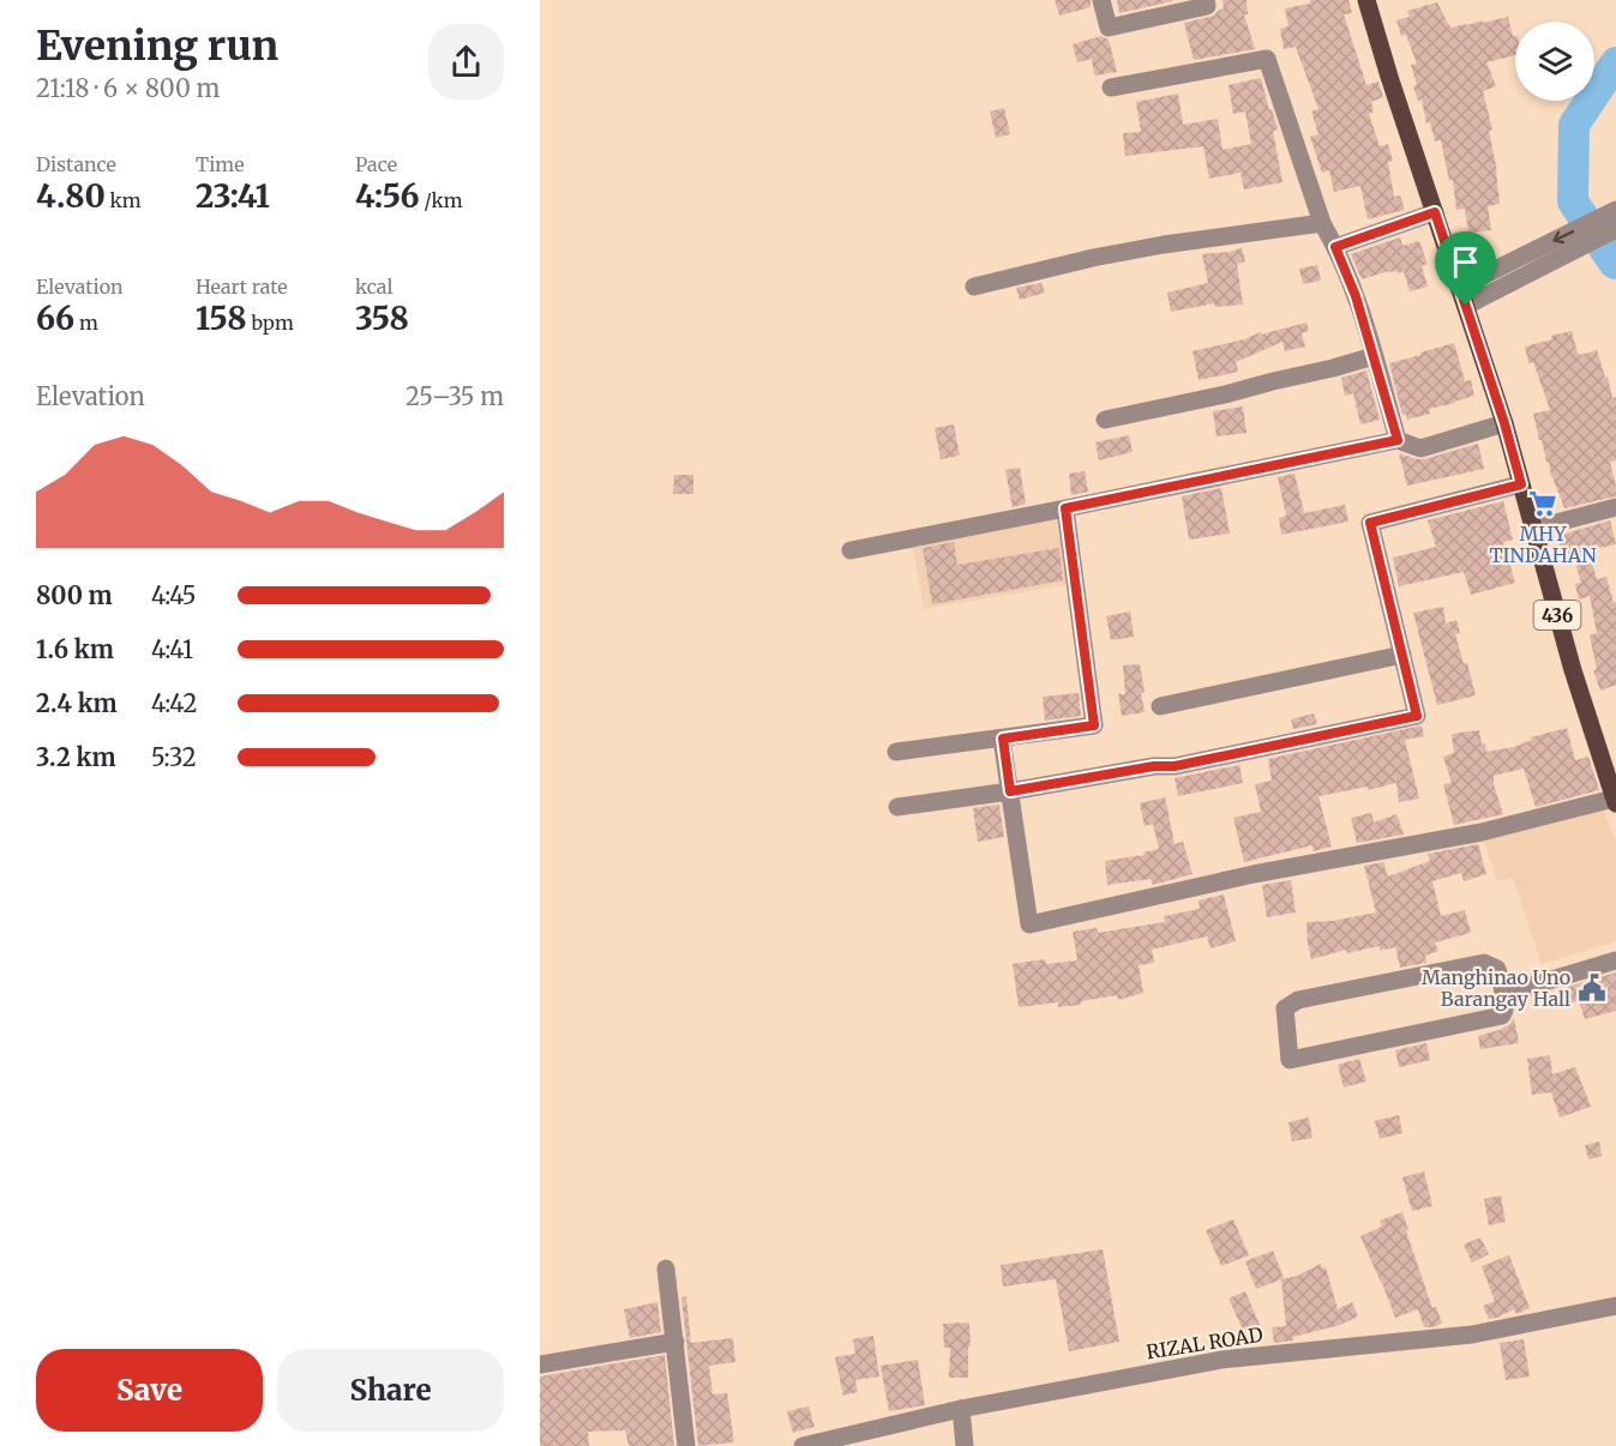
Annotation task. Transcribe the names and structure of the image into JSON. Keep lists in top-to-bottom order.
{
  "streets": {
    "main road": ["436"],
    "street": ["RIZAL ROAD"]
  },
  "places": {
    "supermarket": ["MHY TINDAHAN"],
    "public building": ["Manghinao Uno Barangay Hall"]
  },
  "page": {
    "heading": ["Evening run", "21:18 · 6 × 800 m"],
    "stats": [
      ["Distance", "4.80 km"],
      ["Time", "23:41"],
      ["Pace", "4:56 /km"],
      ["Elevation", "66 m"],
      ["Heart rate", "158 bpm"],
      ["kcal", "358"]
    ],
    "chart": ["Elevation", "25–35 m"],
    "list": [
      {
        "name": "800 m",
        "note": "4:45"
      },
      {
        "name": "1.6 km",
        "note": "4:41"
      },
      {
        "name": "2.4 km",
        "note": "4:42"
      },
      {
        "name": "3.2 km",
        "note": "5:32"
      }
    ],
    "buttons": ["Save", "Share"]
  }
}
